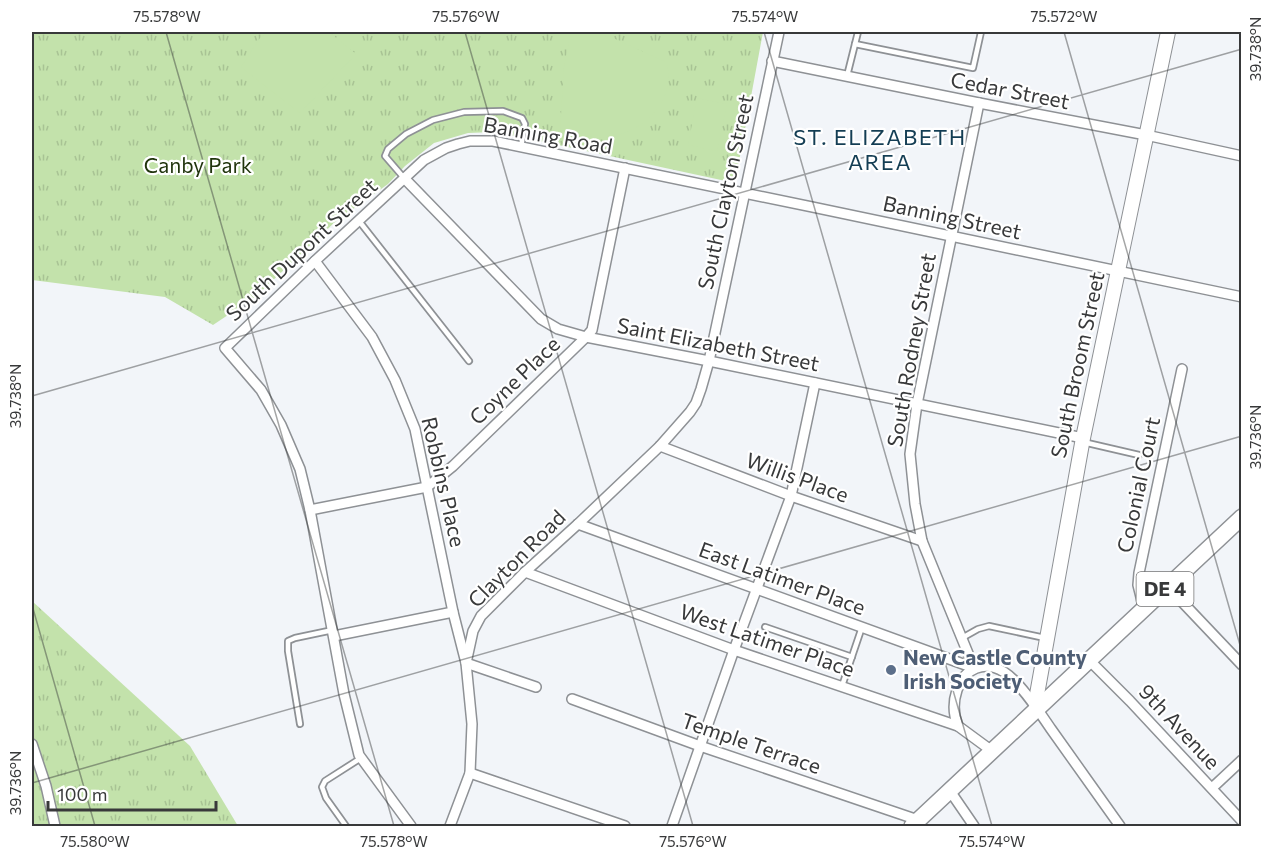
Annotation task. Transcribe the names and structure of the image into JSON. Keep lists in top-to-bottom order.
{
  "streets": {
    "main road": ["DE 4"],
    "street": [
      "Cedar Street",
      "Banning Road",
      "South Clayton Street",
      "Banning Street",
      "South Dupont Street",
      "Saint Elizabeth Street",
      "South Rodney Street",
      "South Broom Street",
      "Coyne Place",
      "Willis Place",
      "Robbins Place",
      "Colonial Court",
      "Clayton Road",
      "East Latimer Place",
      "West Latimer Place",
      "9th Avenue",
      "Temple Terrace"
    ]
  },
  "crossings": [
    ["Cedar Street", "South Clayton Street"],
    ["Cedar Street", "South Rodney Street"],
    ["Cedar Street", "South Broom Street"],
    ["Banning Road", "Banning Street"],
    ["Banning Road", "South Dupont Street"],
    ["Banning Road", "Saint Elizabeth Street"],
    ["Banning Road", "Coyne Place"],
    ["South Clayton Street", "Banning Street"],
    ["South Clayton Street", "Saint Elizabeth Street"],
    ["South Clayton Street", "Clayton Road"],
    ["Banning Street", "South Rodney Street"],
    ["Banning Street", "South Broom Street"],
    ["Banning Street", "Coyne Place"],
    ["South Dupont Street", "Saint Elizabeth Street"],
    ["South Dupont Street", "Coyne Place"],
    ["South Dupont Street", "Robbins Place"],
    ["Saint Elizabeth Street", "South Rodney Street"],
    ["Saint Elizabeth Street", "South Broom Street"],
    ["Saint Elizabeth Street", "Coyne Place"],
    ["Saint Elizabeth Street", "Clayton Road"],
    ["South Rodney Street", "South Broom Street"],
    ["South Rodney Street", "Willis Place"],
    ["South Rodney Street", "East Latimer Place"],
    ["South Rodney Street", "DE 4"],
    ["South Rodney Street", "West Latimer Place"],
    ["South Broom Street", "East Latimer Place"],
    ["South Broom Street", "DE 4"],
    ["South Broom Street", "West Latimer Place"],
    ["Coyne Place", "Robbins Place"],
    ["Willis Place", "Clayton Road"],
    ["Robbins Place", "Clayton Road"],
    ["Colonial Court", "DE 4"],
    ["Clayton Road", "East Latimer Place"],
    ["Clayton Road", "West Latimer Place"],
    ["East Latimer Place", "DE 4"],
    ["East Latimer Place", "West Latimer Place"],
    ["DE 4", "West Latimer Place"],
    ["DE 4", "9th Avenue"],
    ["DE 4", "Temple Terrace"]
  ],
  "districts": ["ST. ELIZABETH AREA"],
  "parks": ["Canby Park"],
  "places": ["New Castle County Irish Society"],
  "scale_bar": "100 m",
  "coordinates": [
    "75.578°W",
    "75.576°W",
    "75.574°W",
    "75.572°W",
    "39.738°N",
    "39.736°N",
    "75.580°W"
  ]
}
